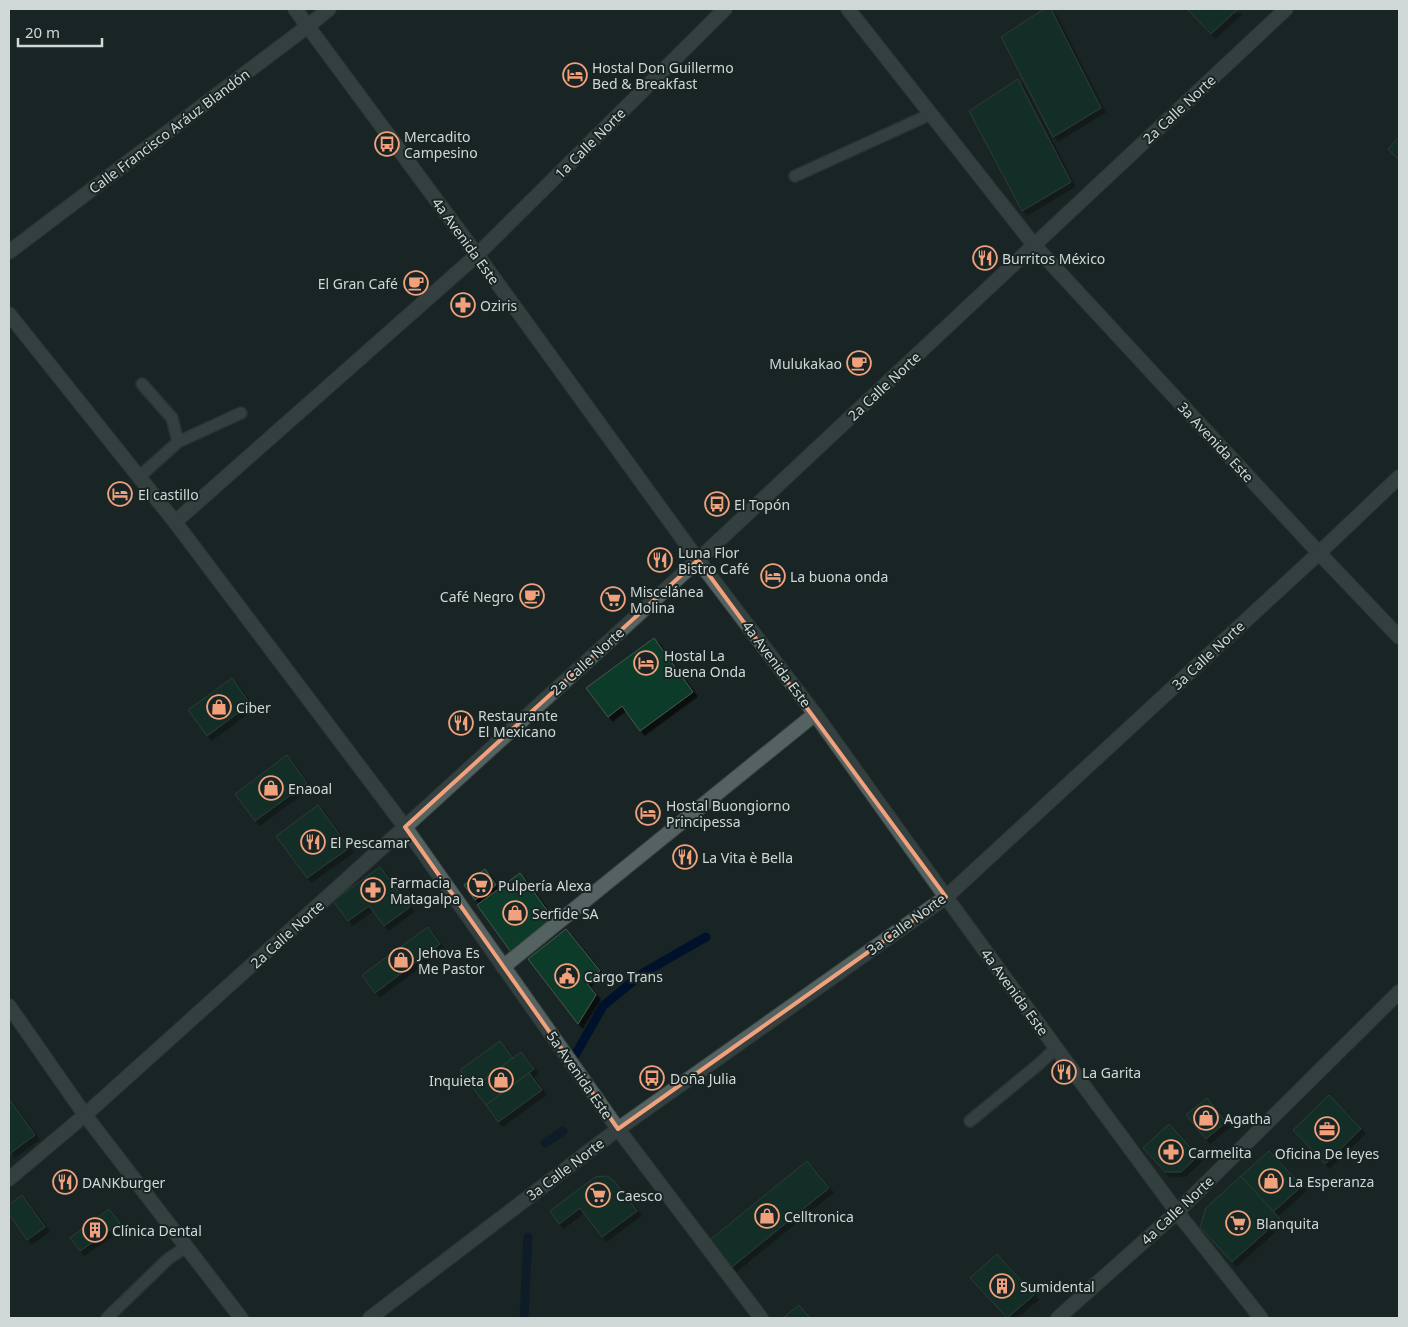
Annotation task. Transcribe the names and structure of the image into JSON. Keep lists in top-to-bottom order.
{
  "streets": {
    "street": [
      "2a Calle Norte",
      "Calle Francisco Aráuz Blandón",
      "1a Calle Norte",
      "4a Avenida Este",
      "3a Avenida Este",
      "3a Calle Norte",
      "5a Avenida Este",
      "4a Calle Norte"
    ]
  },
  "crossings": [
    ["2a Calle Norte", "4a Avenida Este"],
    ["2a Calle Norte", "3a Avenida Este"],
    ["2a Calle Norte", "5a Avenida Este"],
    ["Calle Francisco Aráuz Blandón", "4a Avenida Este"],
    ["1a Calle Norte", "4a Avenida Este"],
    ["1a Calle Norte", "5a Avenida Este"],
    ["4a Avenida Este", "3a Calle Norte"],
    ["4a Avenida Este", "4a Calle Norte"],
    ["3a Avenida Este", "3a Calle Norte"],
    ["3a Calle Norte", "5a Avenida Este"]
  ],
  "places": {
    "hotel": [
      "Hostal Don Guillermo Bed & Breakfast",
      "El castillo",
      "La buona onda",
      "Hostal La Buena Onda",
      "Hostal Buongiorno Principessa"
    ],
    "bus stop": ["Mercadito Campesino", "El Topón", "Doña Julia"],
    "restaurant": [
      "Burritos México",
      "Luna Flor Bistro Café",
      "Restaurante El Mexicano",
      "El Pescamar",
      "La Vita è Bella",
      "La Garita",
      "DANKburger"
    ],
    "cafe": ["El Gran Café", "Mulukakao", "Café Negro"],
    "pharmacy": ["Oziris", "Farmacia Matagalpa", "Carmelita"],
    "supermarket": [
      "Miscelánea Molina",
      "Pulpería Alexa",
      "Caesco",
      "Blanquita"
    ],
    "shop": [
      "Ciber",
      "Enaoal",
      "Serfide SA",
      "Jehova Es Me Pastor",
      "Inquieta",
      "Agatha",
      "La Esperanza",
      "Celltronica"
    ],
    "public building": ["Cargo Trans"],
    "office": ["Oficina De leyes"],
    "building": ["Clínica Dental", "Sumidental"]
  },
  "scale_bar": "20 m"
}
